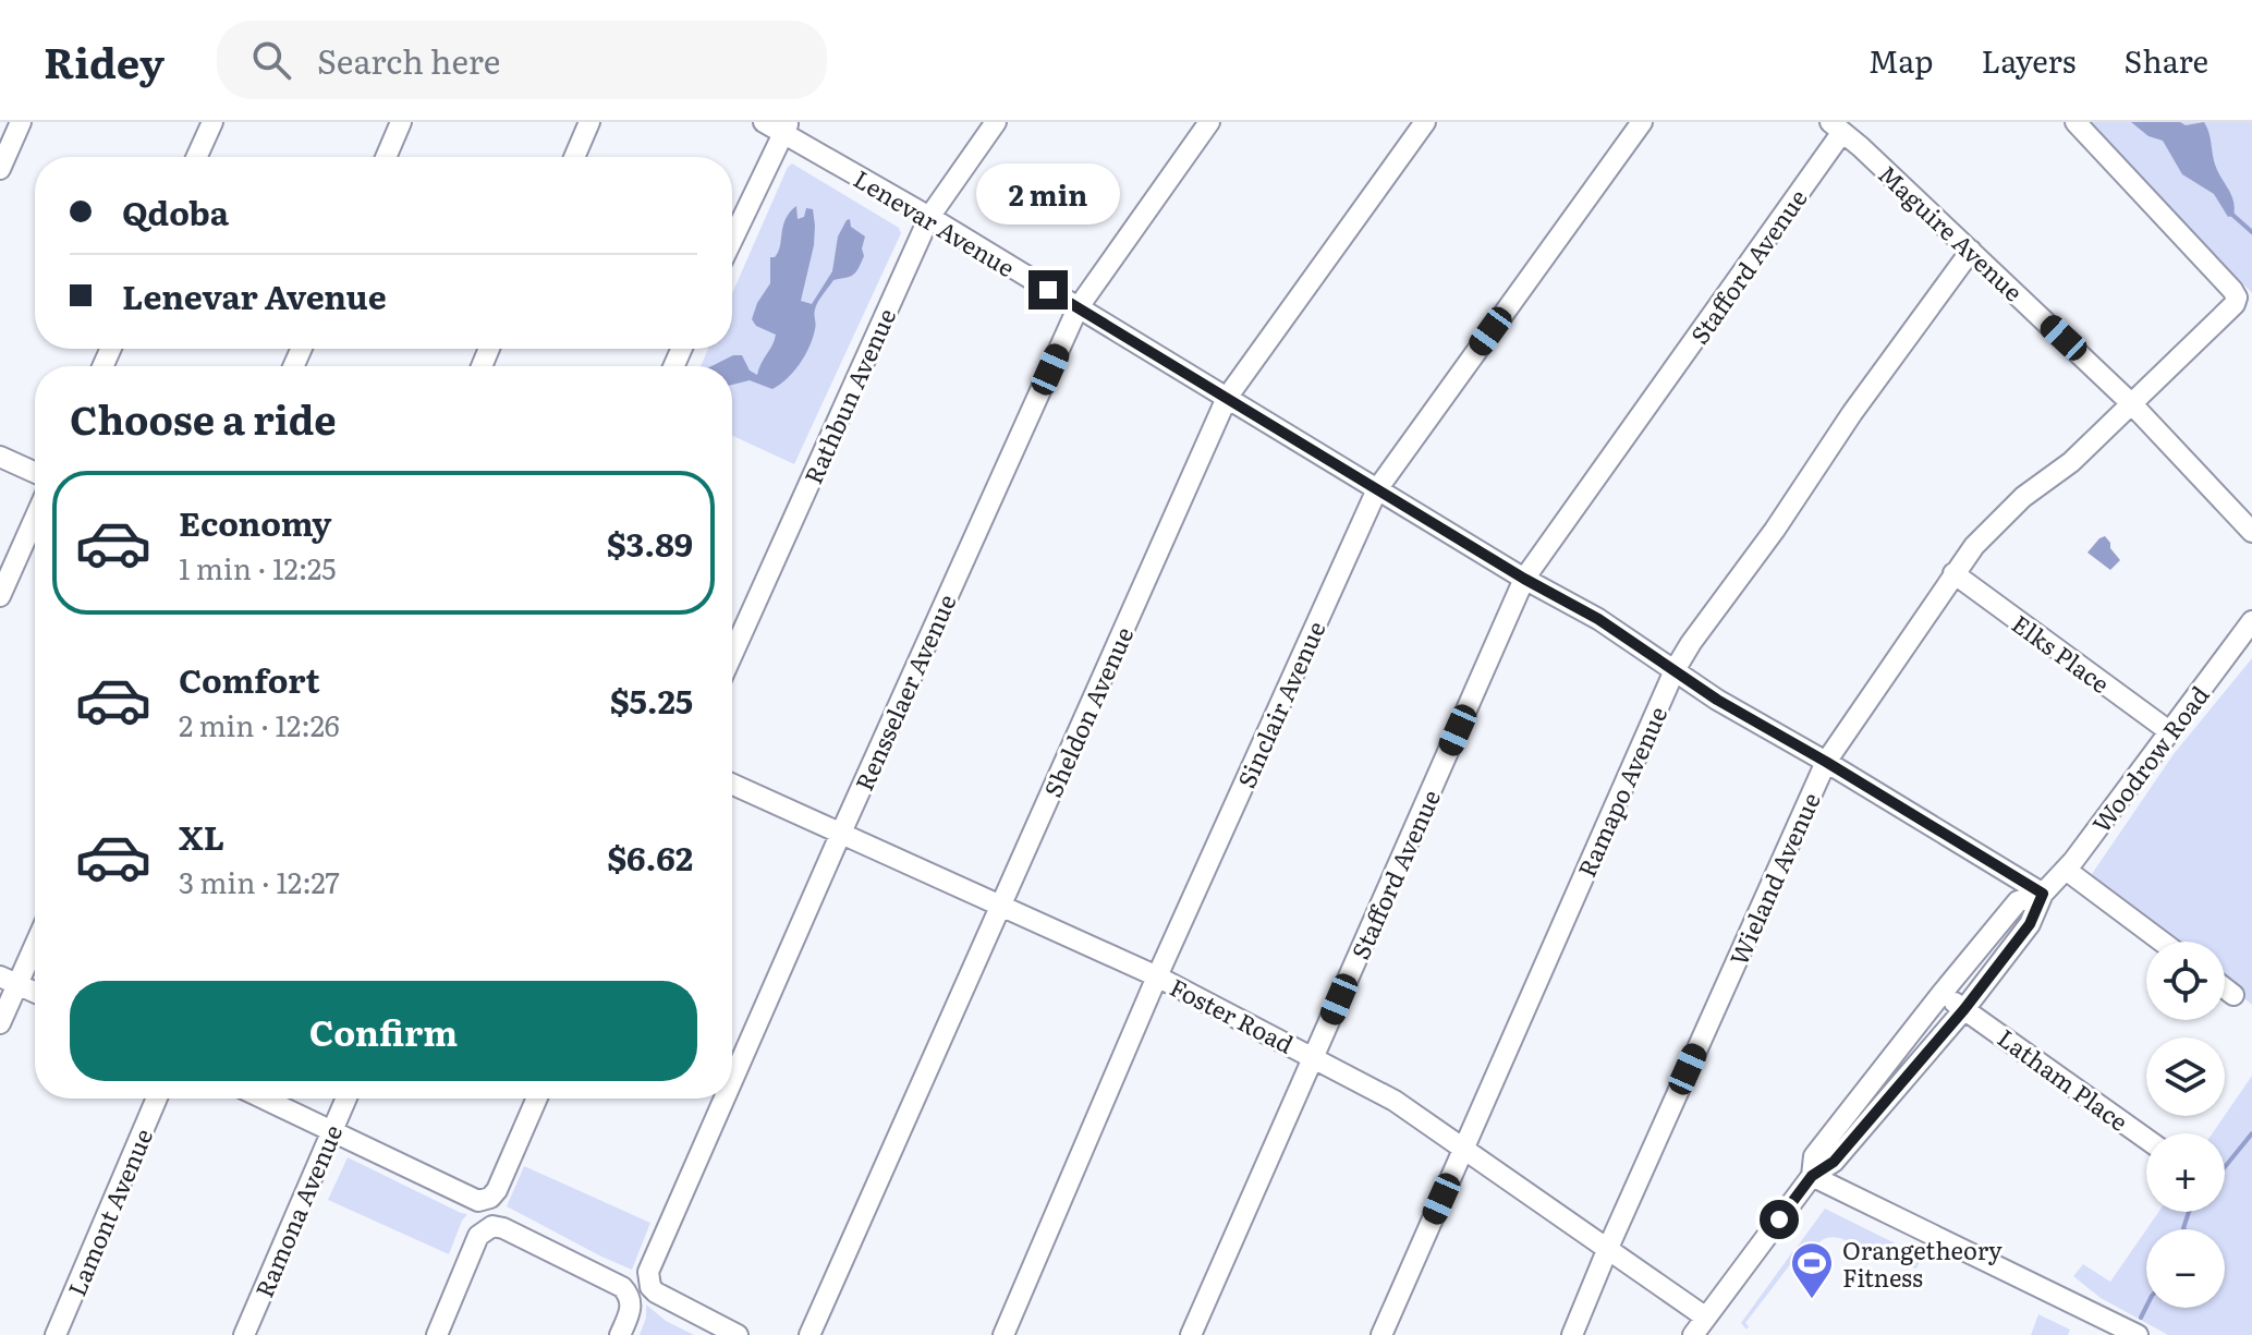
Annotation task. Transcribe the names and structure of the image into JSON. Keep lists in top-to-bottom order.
{
  "streets": {
    "street": [
      "Lenevar Avenue",
      "Maguire Avenue",
      "Stafford Avenue",
      "Rathbun Avenue",
      "Elks Place",
      "Rensselaer Avenue",
      "Sinclair Avenue",
      "Sheldon Avenue",
      "Woodrow Road",
      "Ramapo Avenue",
      "Wieland Avenue",
      "Foster Road",
      "Latham Place",
      "Ramona Avenue",
      "Lamont Avenue"
    ]
  },
  "crossings": [
    ["Lenevar Avenue", "Stafford Avenue"],
    ["Lenevar Avenue", "Rathbun Avenue"],
    ["Lenevar Avenue", "Rensselaer Avenue"],
    ["Lenevar Avenue", "Sinclair Avenue"],
    ["Lenevar Avenue", "Sheldon Avenue"],
    ["Lenevar Avenue", "Woodrow Road"],
    ["Lenevar Avenue", "Ramapo Avenue"],
    ["Lenevar Avenue", "Wieland Avenue"],
    ["Maguire Avenue", "Stafford Avenue"],
    ["Maguire Avenue", "Ramapo Avenue"],
    ["Maguire Avenue", "Wieland Avenue"],
    ["Stafford Avenue", "Foster Road"],
    ["Elks Place", "Woodrow Road"],
    ["Elks Place", "Wieland Avenue"],
    ["Rensselaer Avenue", "Foster Road"],
    ["Sinclair Avenue", "Foster Road"],
    ["Sheldon Avenue", "Foster Road"],
    ["Woodrow Road", "Foster Road"],
    ["Woodrow Road", "Latham Place"],
    ["Ramapo Avenue", "Foster Road"],
    ["Wieland Avenue", "Foster Road"]
  ],
  "places": {
    "sports": ["Orangetheory Fitness"]
  },
  "page": {
    "header": "Ridey",
    "search": "Search here",
    "nav": ["Map", "Layers", "Share"],
    "banner": ["Qdoba", "Lenevar Avenue"],
    "bubble": "2 min",
    "heading": "Choose a ride",
    "list": [
      {
        "name": "Economy",
        "note": "1 min · 12:25",
        "value": "$3.89"
      },
      {
        "name": "Comfort",
        "note": "2 min · 12:26",
        "value": "$5.25"
      },
      {
        "name": "XL",
        "note": "3 min · 12:27",
        "value": "$6.62"
      }
    ],
    "map_buttons": ["+", "−"],
    "buttons": "Confirm"
  }
}
